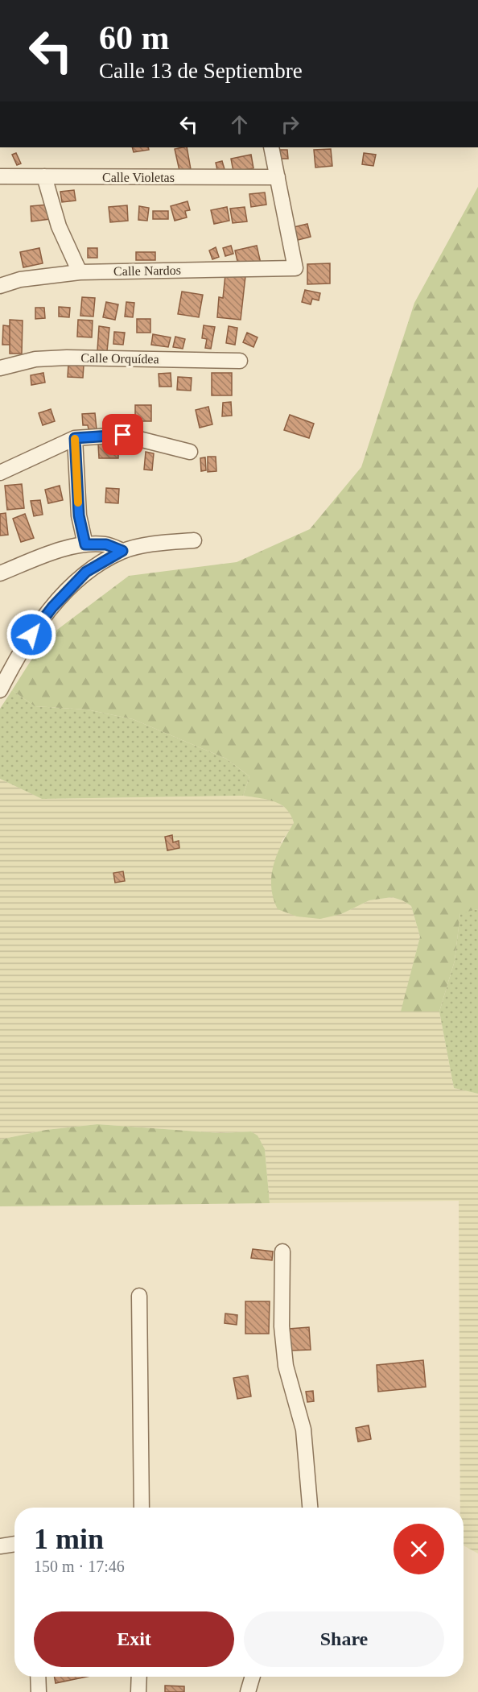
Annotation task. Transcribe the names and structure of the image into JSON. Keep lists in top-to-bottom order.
{
  "streets": {
    "street": ["Calle Violetas", "Calle Nardos", "Calle Orquídea"]
  },
  "crossings": [
    ["Calle Violetas", "Calle Nardos"]
  ],
  "page": {
    "turn": ["60 m", "Calle 13 de Septiembre"],
    "heading": ["1 min", "150 m · 17:46"],
    "buttons": ["Exit", "Share"]
  }
}
